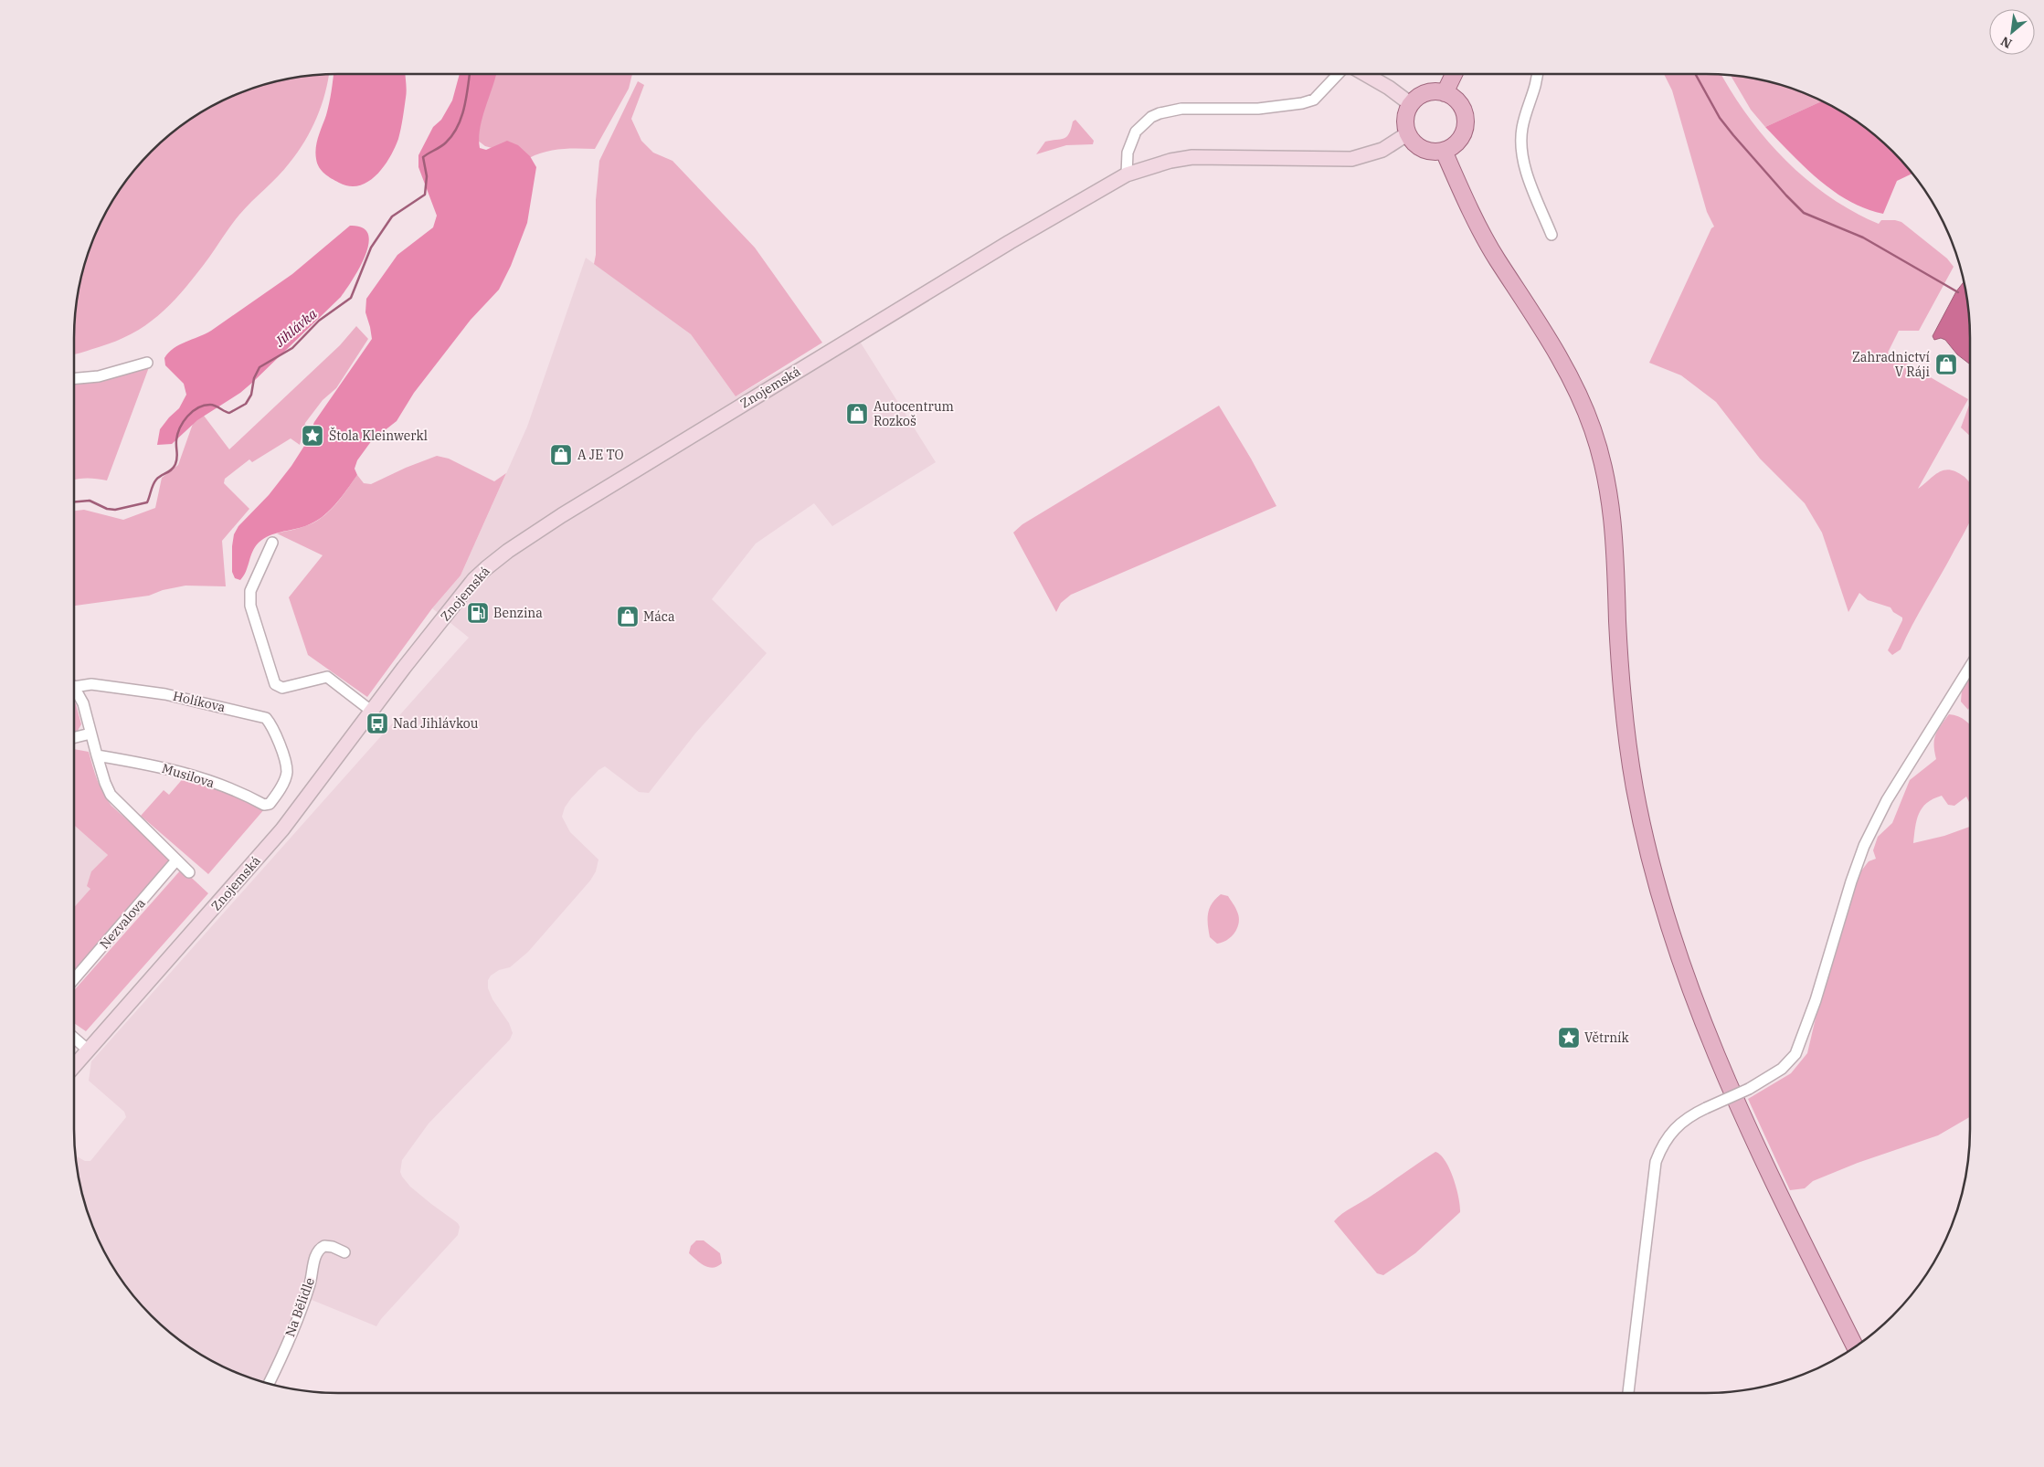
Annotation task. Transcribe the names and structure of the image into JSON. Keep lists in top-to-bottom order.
{
  "streets": {
    "main road": ["Znojemská"],
    "street": [
      "Holíkova",
      "Musilova",
      "Nezvalova",
      "Na Bělidle"
    ]
  },
  "crossings": [
    ["Holíkova", "Musilova"]
  ],
  "water": ["Jihlávka"],
  "places": {
    "shop": [
      "Zahradnictví V Ráji",
      "Autocentrum Rozkoš",
      "A JE TO",
      "Máca"
    ],
    "place": ["Štola Kleinwerkl", "Větrník"],
    "fuel station": ["Benzina"],
    "bus stop": ["Nad Jihlávkou"]
  },
  "north": "bottom left"
}
